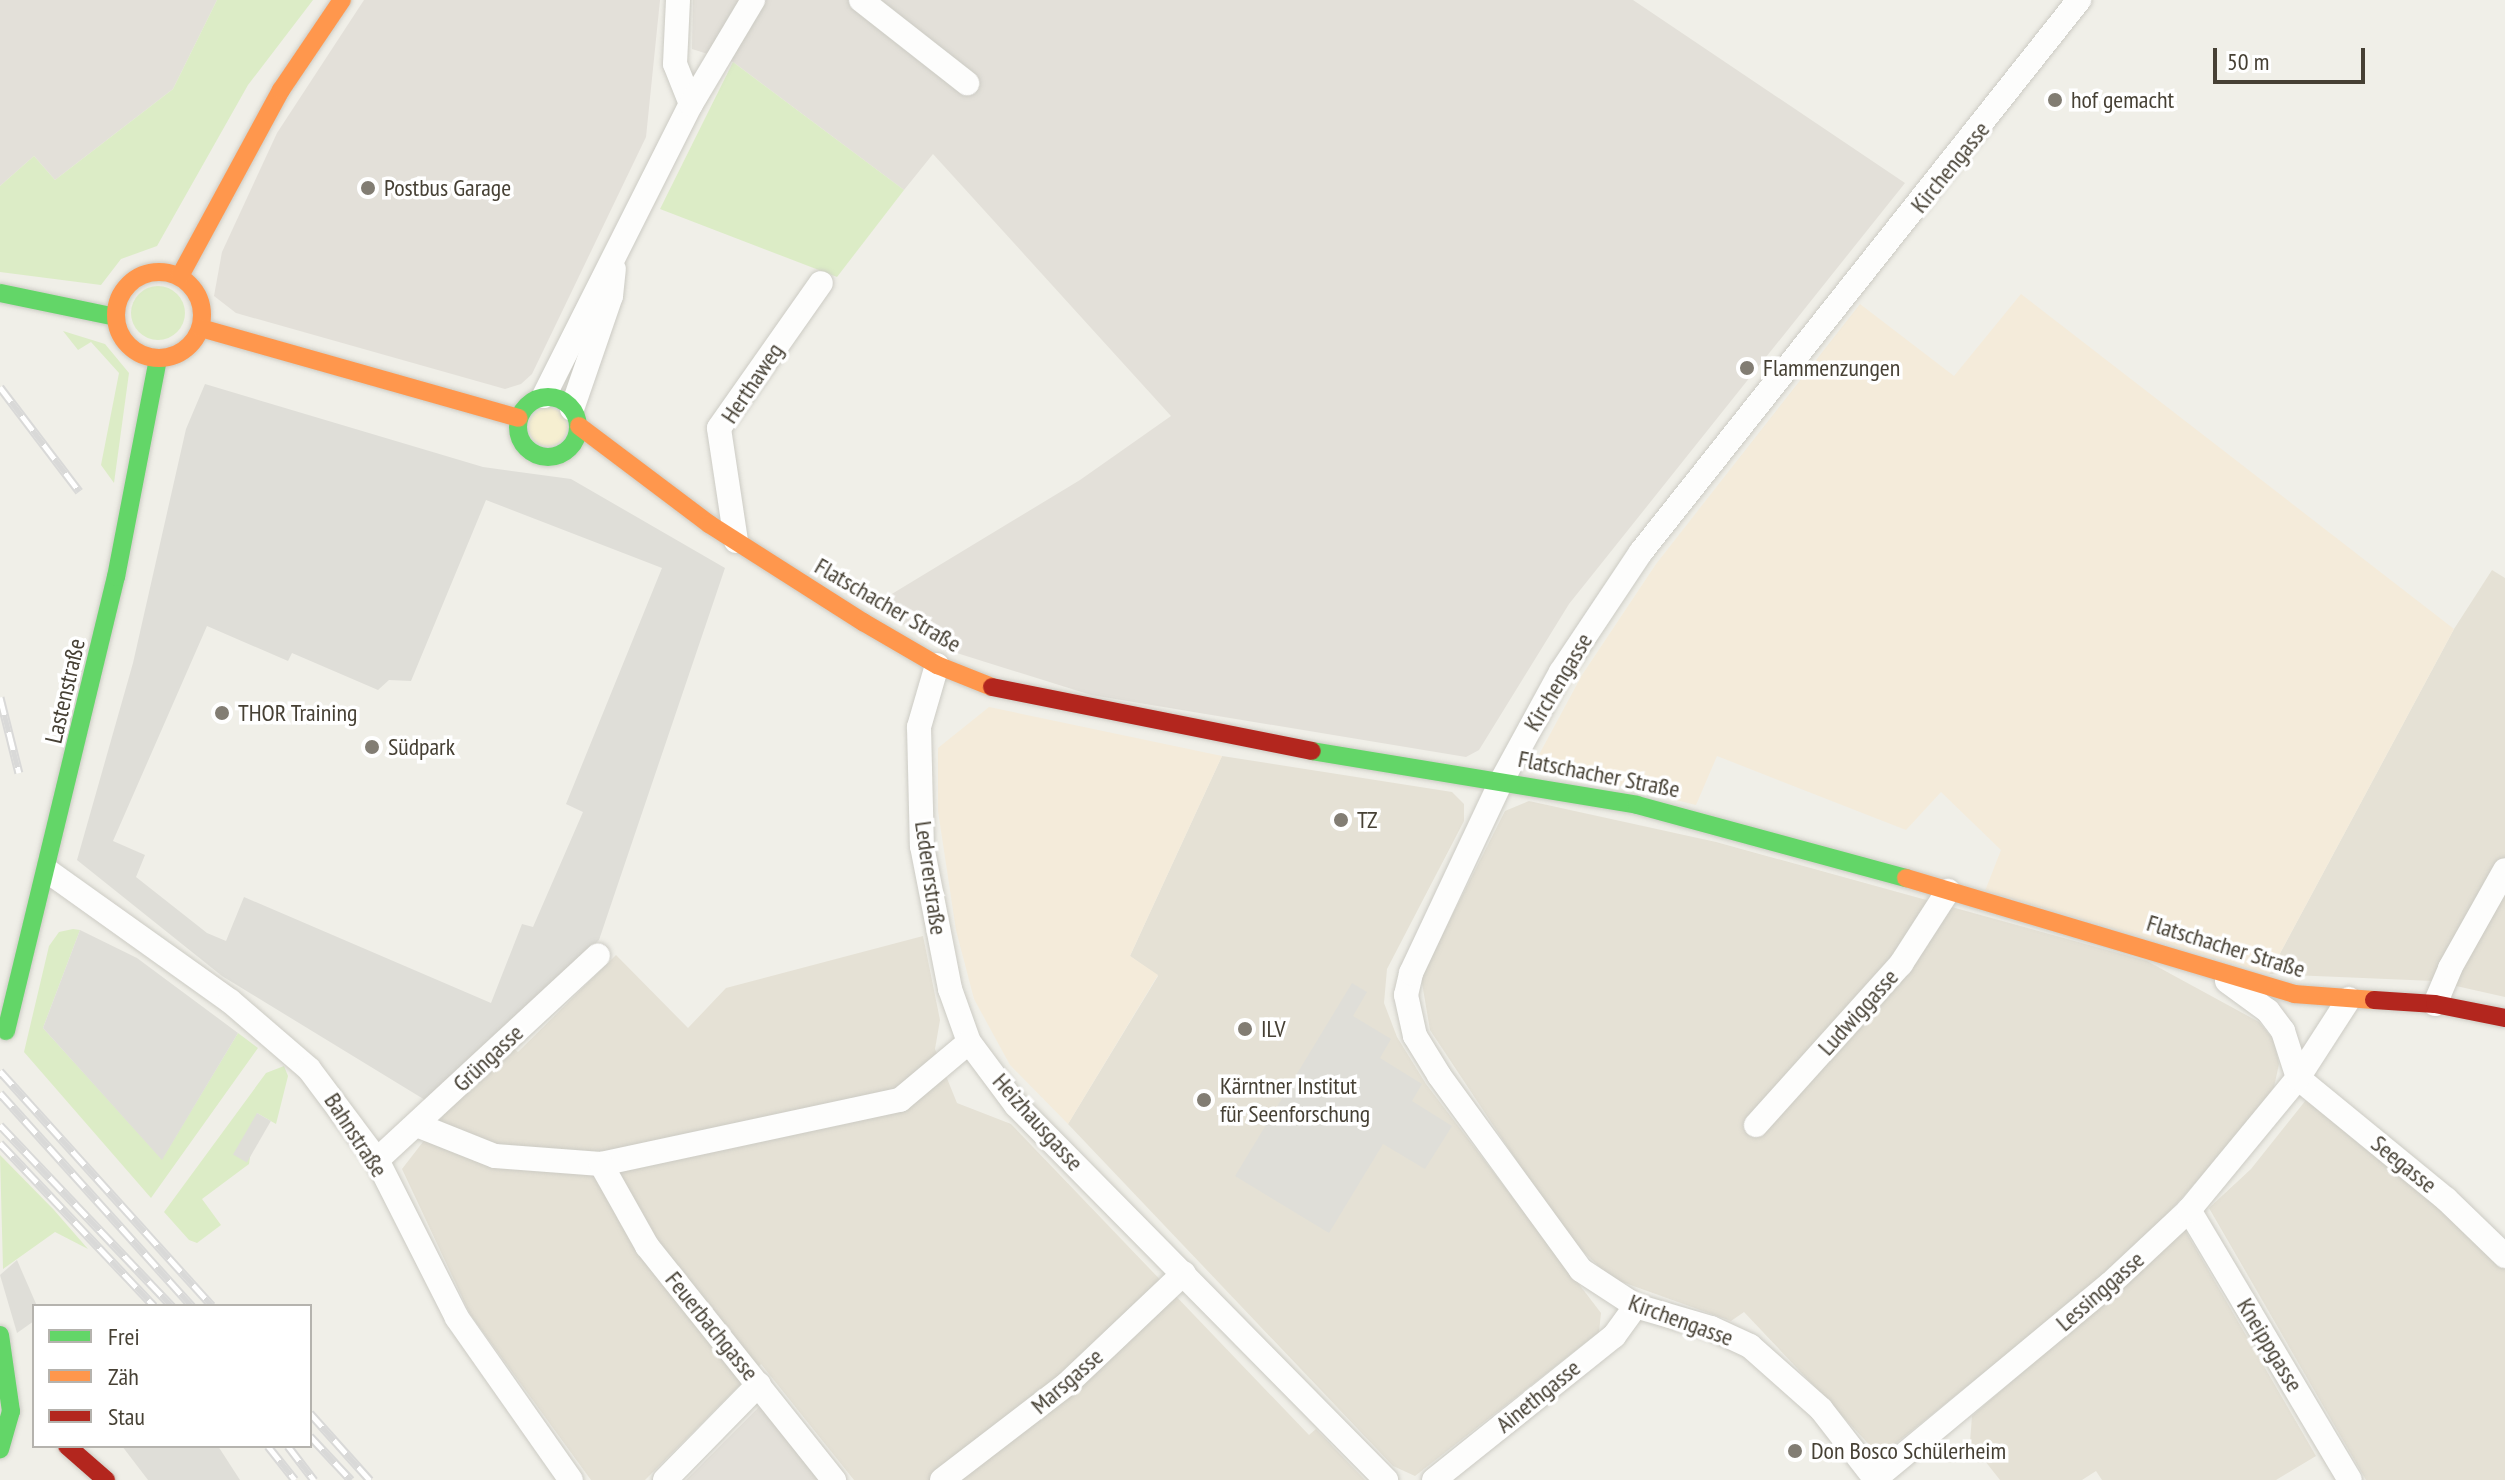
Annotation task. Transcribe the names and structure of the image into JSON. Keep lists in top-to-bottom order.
{
  "streets": {
    "street": [
      "Kirchengasse",
      "Herthaweg",
      "Flatschacher Straße",
      "Lastenstraße",
      "Ledererstraße",
      "Ludwiggasse",
      "Grüngasse",
      "Heizhausgasse",
      "Bahnstraße",
      "Seegasse",
      "Lessinggasse",
      "Feuerbachgasse",
      "Kneippgasse",
      "Marsgasse",
      "Ainethgasse"
    ]
  },
  "crossings": [
    ["Kirchengasse", "Flatschacher Straße"],
    ["Kirchengasse", "Lessinggasse"],
    ["Kirchengasse", "Ainethgasse"],
    ["Herthaweg", "Flatschacher Straße"],
    ["Flatschacher Straße", "Ledererstraße"],
    ["Flatschacher Straße", "Ludwiggasse"],
    ["Flatschacher Straße", "Lessinggasse"],
    ["Lastenstraße", "Bahnstraße"],
    ["Ledererstraße", "Heizhausgasse"],
    ["Grüngasse", "Bahnstraße"],
    ["Heizhausgasse", "Marsgasse"],
    ["Seegasse", "Lessinggasse"],
    ["Lessinggasse", "Kneippgasse"]
  ],
  "places": [
    "hof gemacht",
    "Postbus Garage",
    "Flammenzungen",
    "THOR Training",
    "Südpark",
    "TZ",
    "ILV",
    "Kärntner Institut für Seenforschung",
    "Don Bosco Schülerheim"
  ],
  "legend": ["Frei", "Zäh", "Stau"],
  "scale_bar": "50 m"
}
